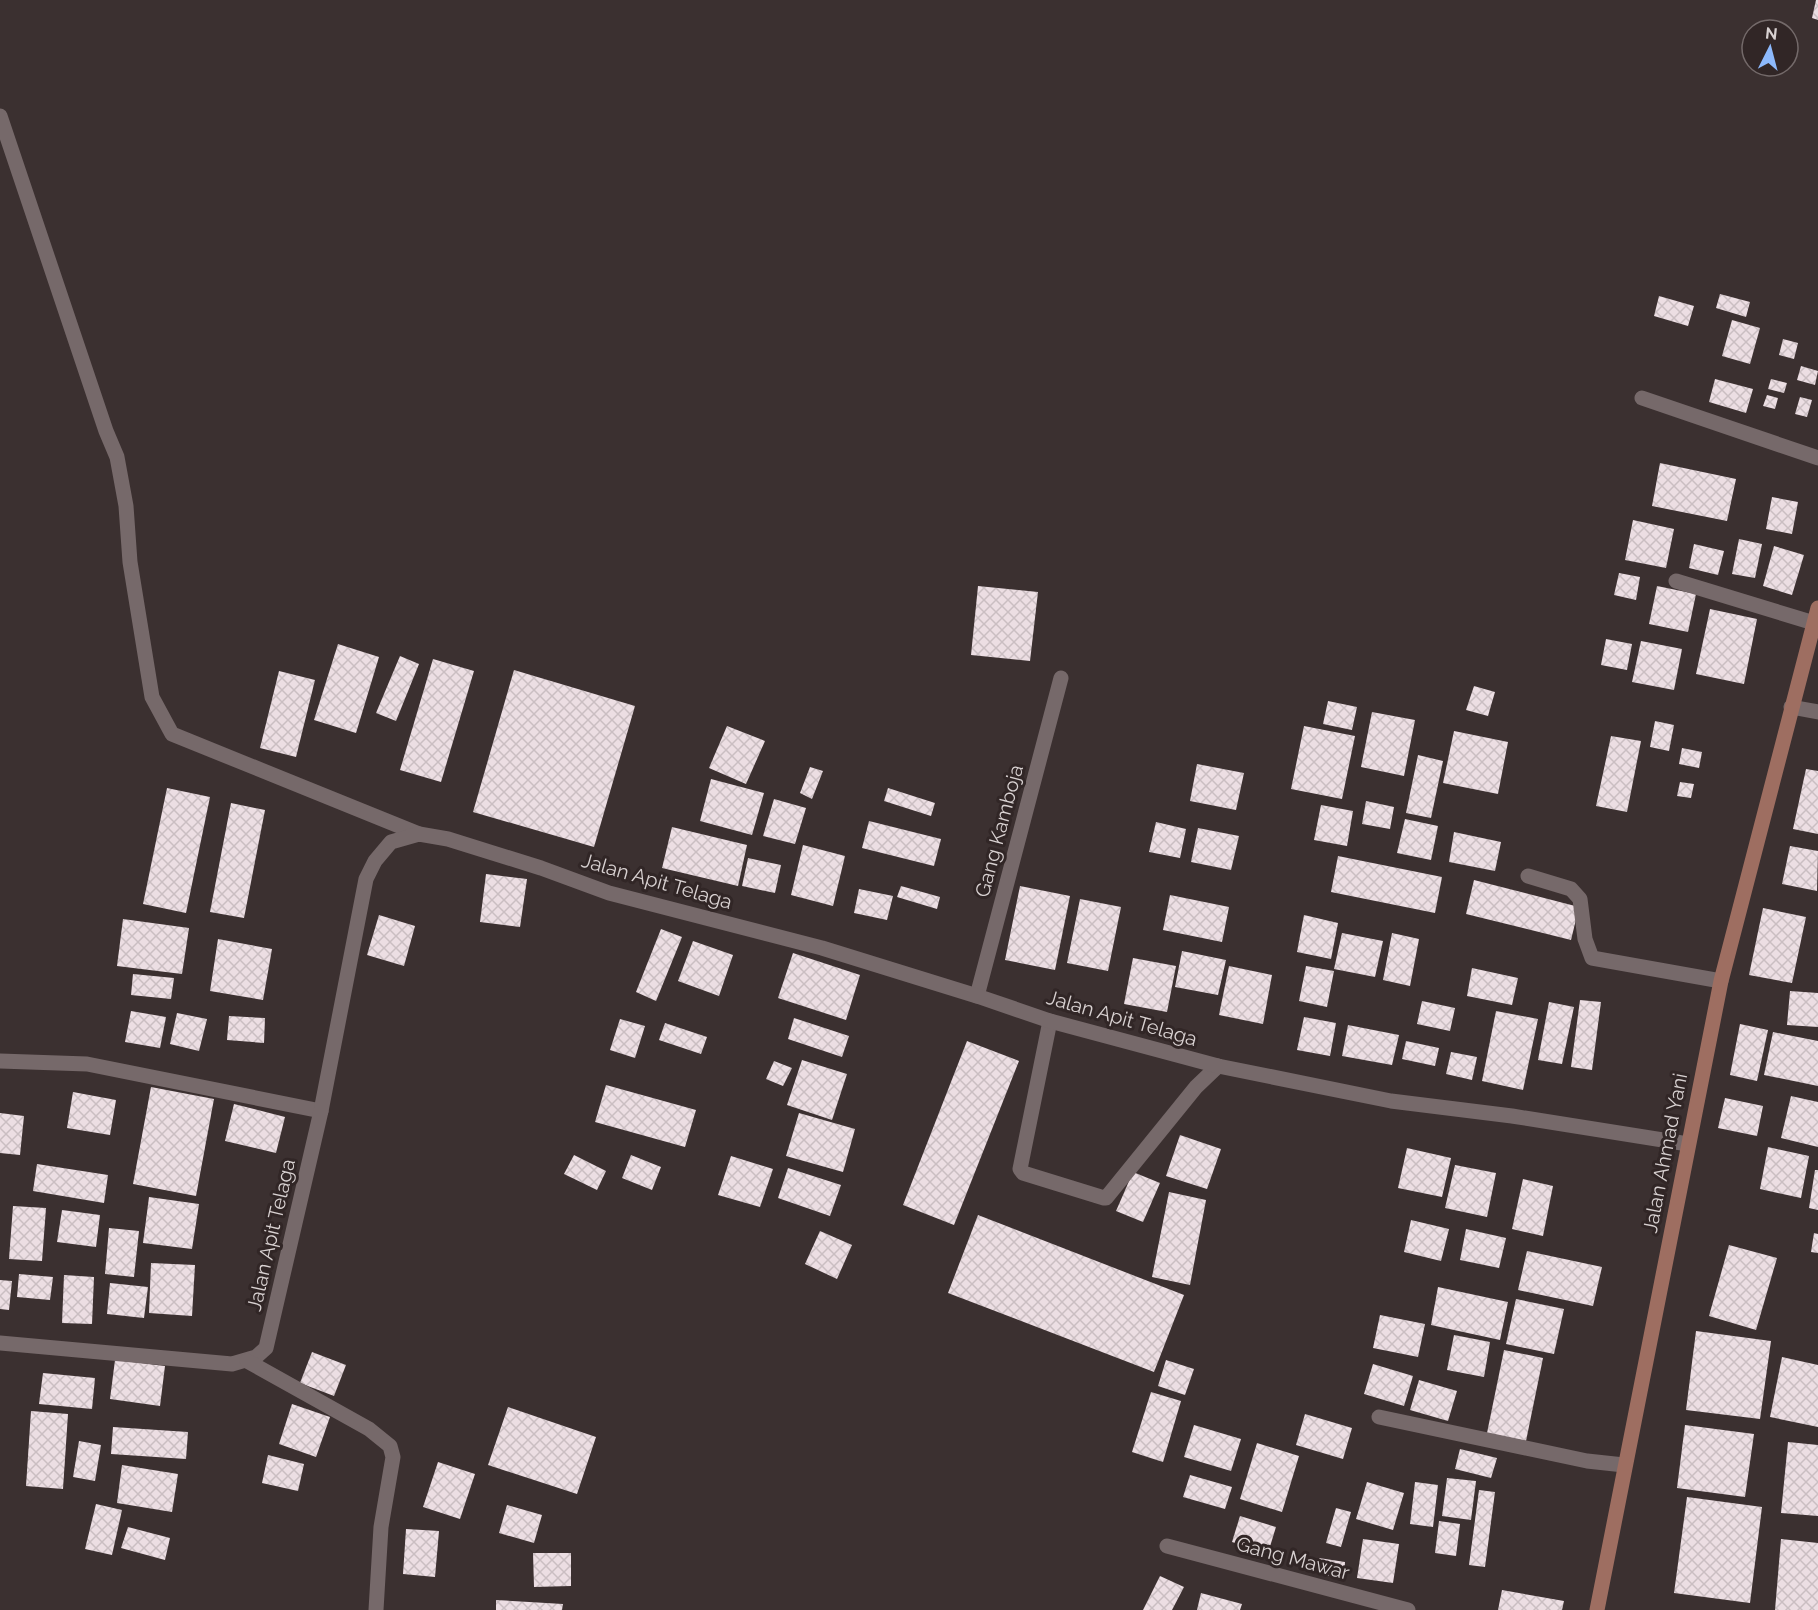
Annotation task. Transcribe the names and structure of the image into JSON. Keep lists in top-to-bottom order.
{
  "streets": {
    "main road": ["Jalan Ahmad Yani"],
    "street": ["Gang Kamboja", "Jalan Apit Telaga", "Gang Mawar"]
  },
  "crossings": [
    ["Gang Kamboja", "Jalan Apit Telaga"],
    ["Jalan Apit Telaga", "Jalan Ahmad Yani"]
  ],
  "north": "top"
}
